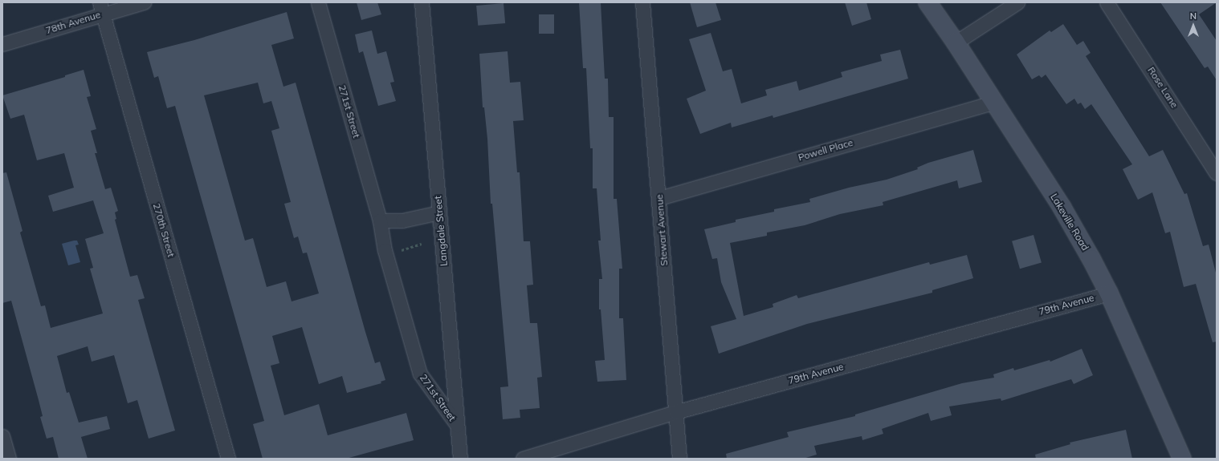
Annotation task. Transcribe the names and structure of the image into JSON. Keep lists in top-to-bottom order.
{
  "streets": {
    "main road": ["Lakeville Road"],
    "street": [
      "78th Avenue",
      "Rose Lane",
      "271st Street",
      "Powell Place",
      "270th Street",
      "Stewart Avenue",
      "Langdale Street",
      "79th Avenue"
    ]
  },
  "crossings": [
    ["78th Avenue", "270th Street"],
    ["271st Street", "Langdale Street"],
    ["Powell Place", "Lakeville Road"],
    ["Powell Place", "Stewart Avenue"],
    ["Lakeville Road", "79th Avenue"],
    ["Stewart Avenue", "79th Avenue"]
  ],
  "north": "top"
}
